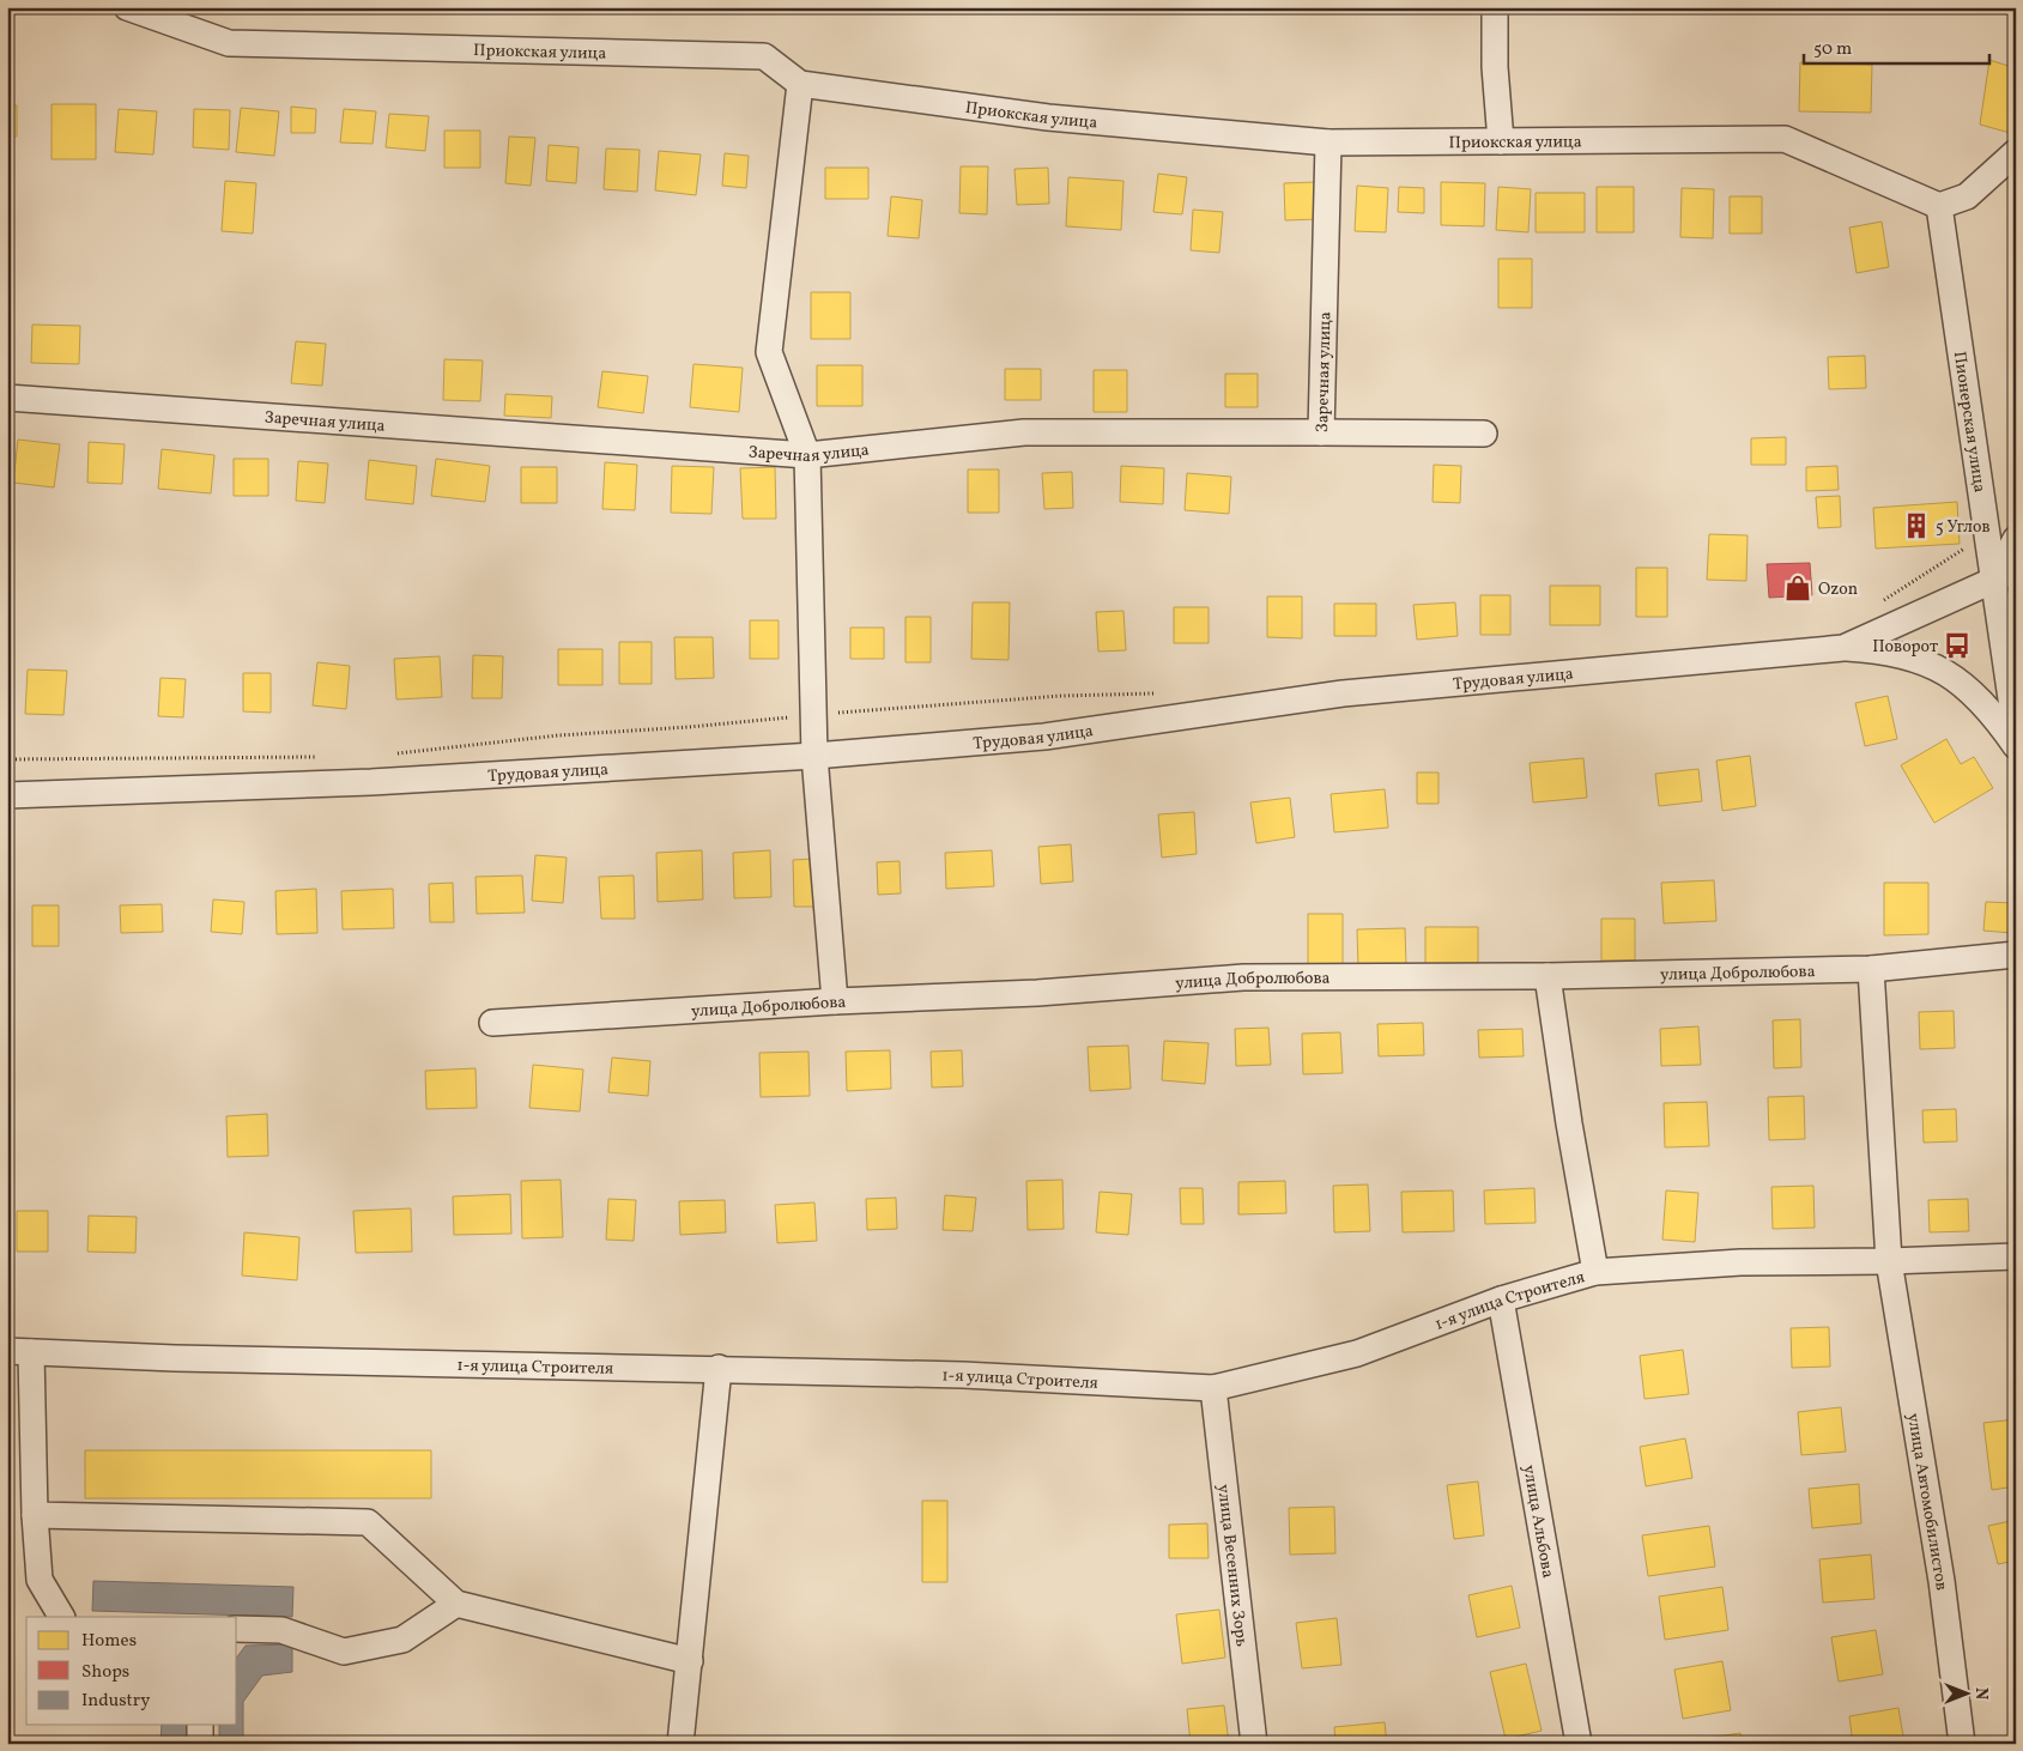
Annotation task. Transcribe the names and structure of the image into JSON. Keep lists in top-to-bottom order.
{
  "streets": {
    "street": [
      "Приокская улица",
      "Заречная улица",
      "Пионерская улица",
      "Трудовая улица",
      "улица Добролюбова",
      "1-я улица Строителя",
      "улица Автомобилистов",
      "улица Альбова",
      "улица Весенних Зорь"
    ]
  },
  "crossings": [
    ["Приокская улица", "Заречная улица"],
    ["Приокская улица", "Пионерская улица"],
    ["Пионерская улица", "Трудовая улица"],
    ["улица Добролюбова", "улица Автомобилистов"],
    ["1-я улица Строителя", "улица Автомобилистов"],
    ["1-я улица Строителя", "улица Альбова"],
    ["1-я улица Строителя", "улица Весенних Зорь"]
  ],
  "places": {
    "building": ["5 Углов"],
    "shop": ["Ozon"],
    "bus stop": ["Поворот"]
  },
  "legend": ["Homes", "Shops", "Industry"],
  "scale_bar": "50 m",
  "north": "right"
}
